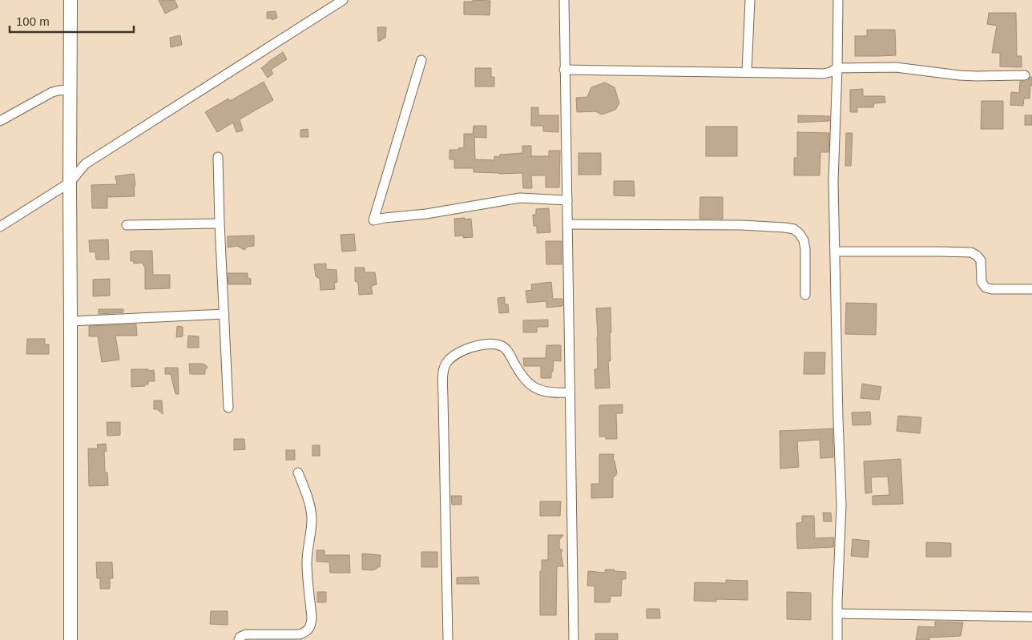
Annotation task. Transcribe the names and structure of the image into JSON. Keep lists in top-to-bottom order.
{
  "scale_bar": "100 m"
}
